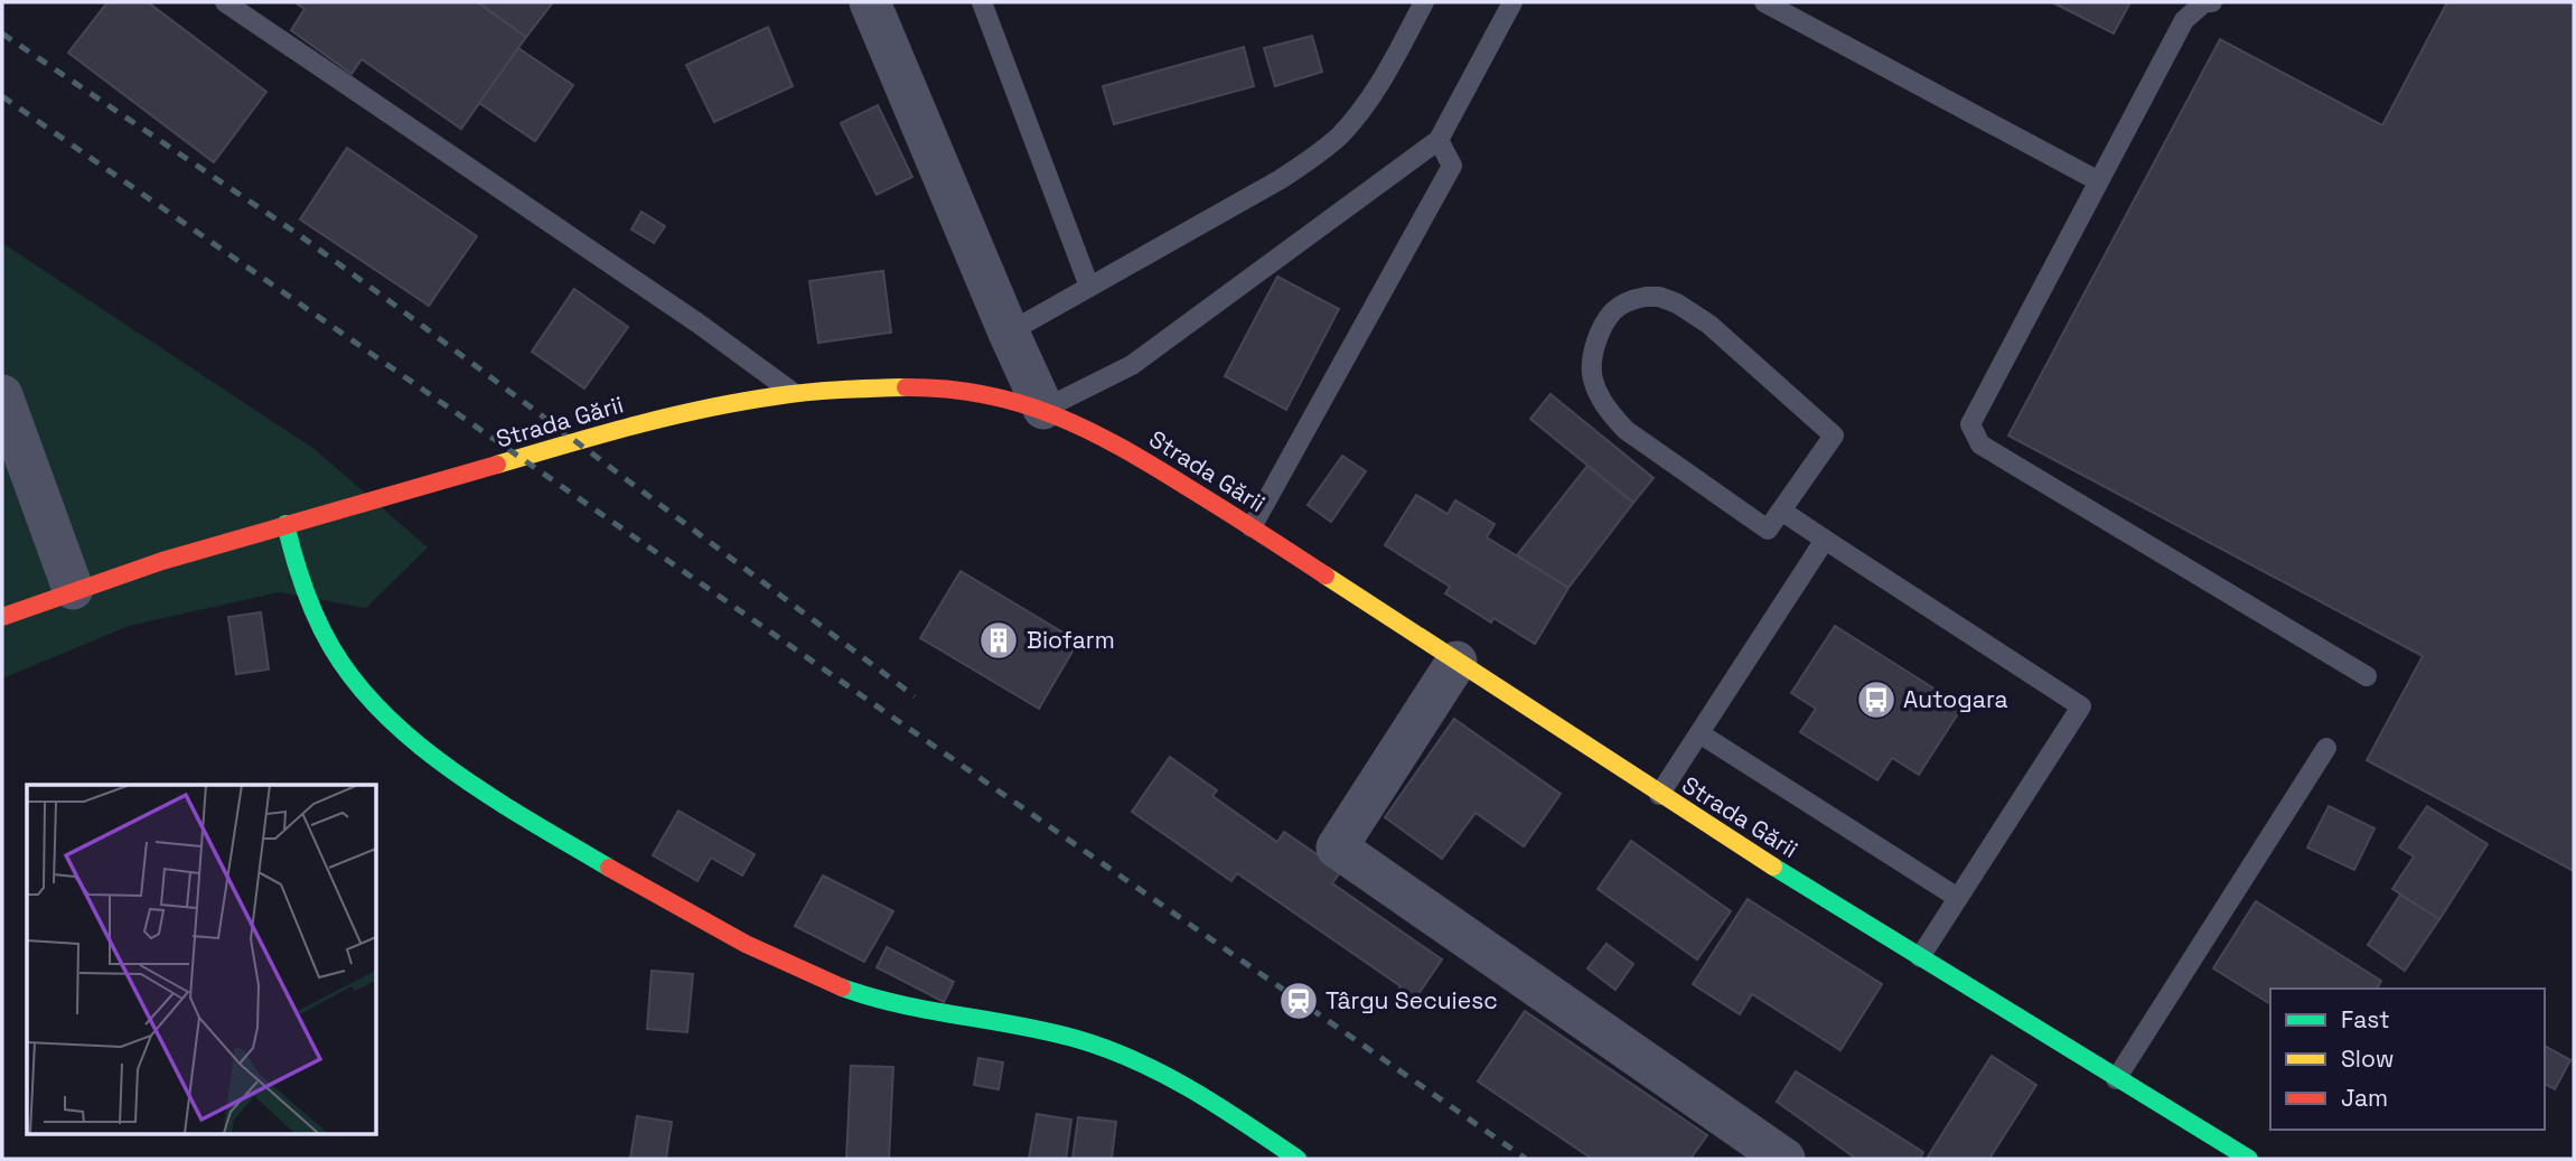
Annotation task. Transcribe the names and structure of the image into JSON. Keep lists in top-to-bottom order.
{
  "streets": {
    "main road": ["Strada Gării"]
  },
  "places": {
    "building": ["Biofarm"],
    "bus stop": ["Autogara"],
    "station": ["Târgu Secuiesc"]
  },
  "legend": ["Fast", "Slow", "Jam"]
}
